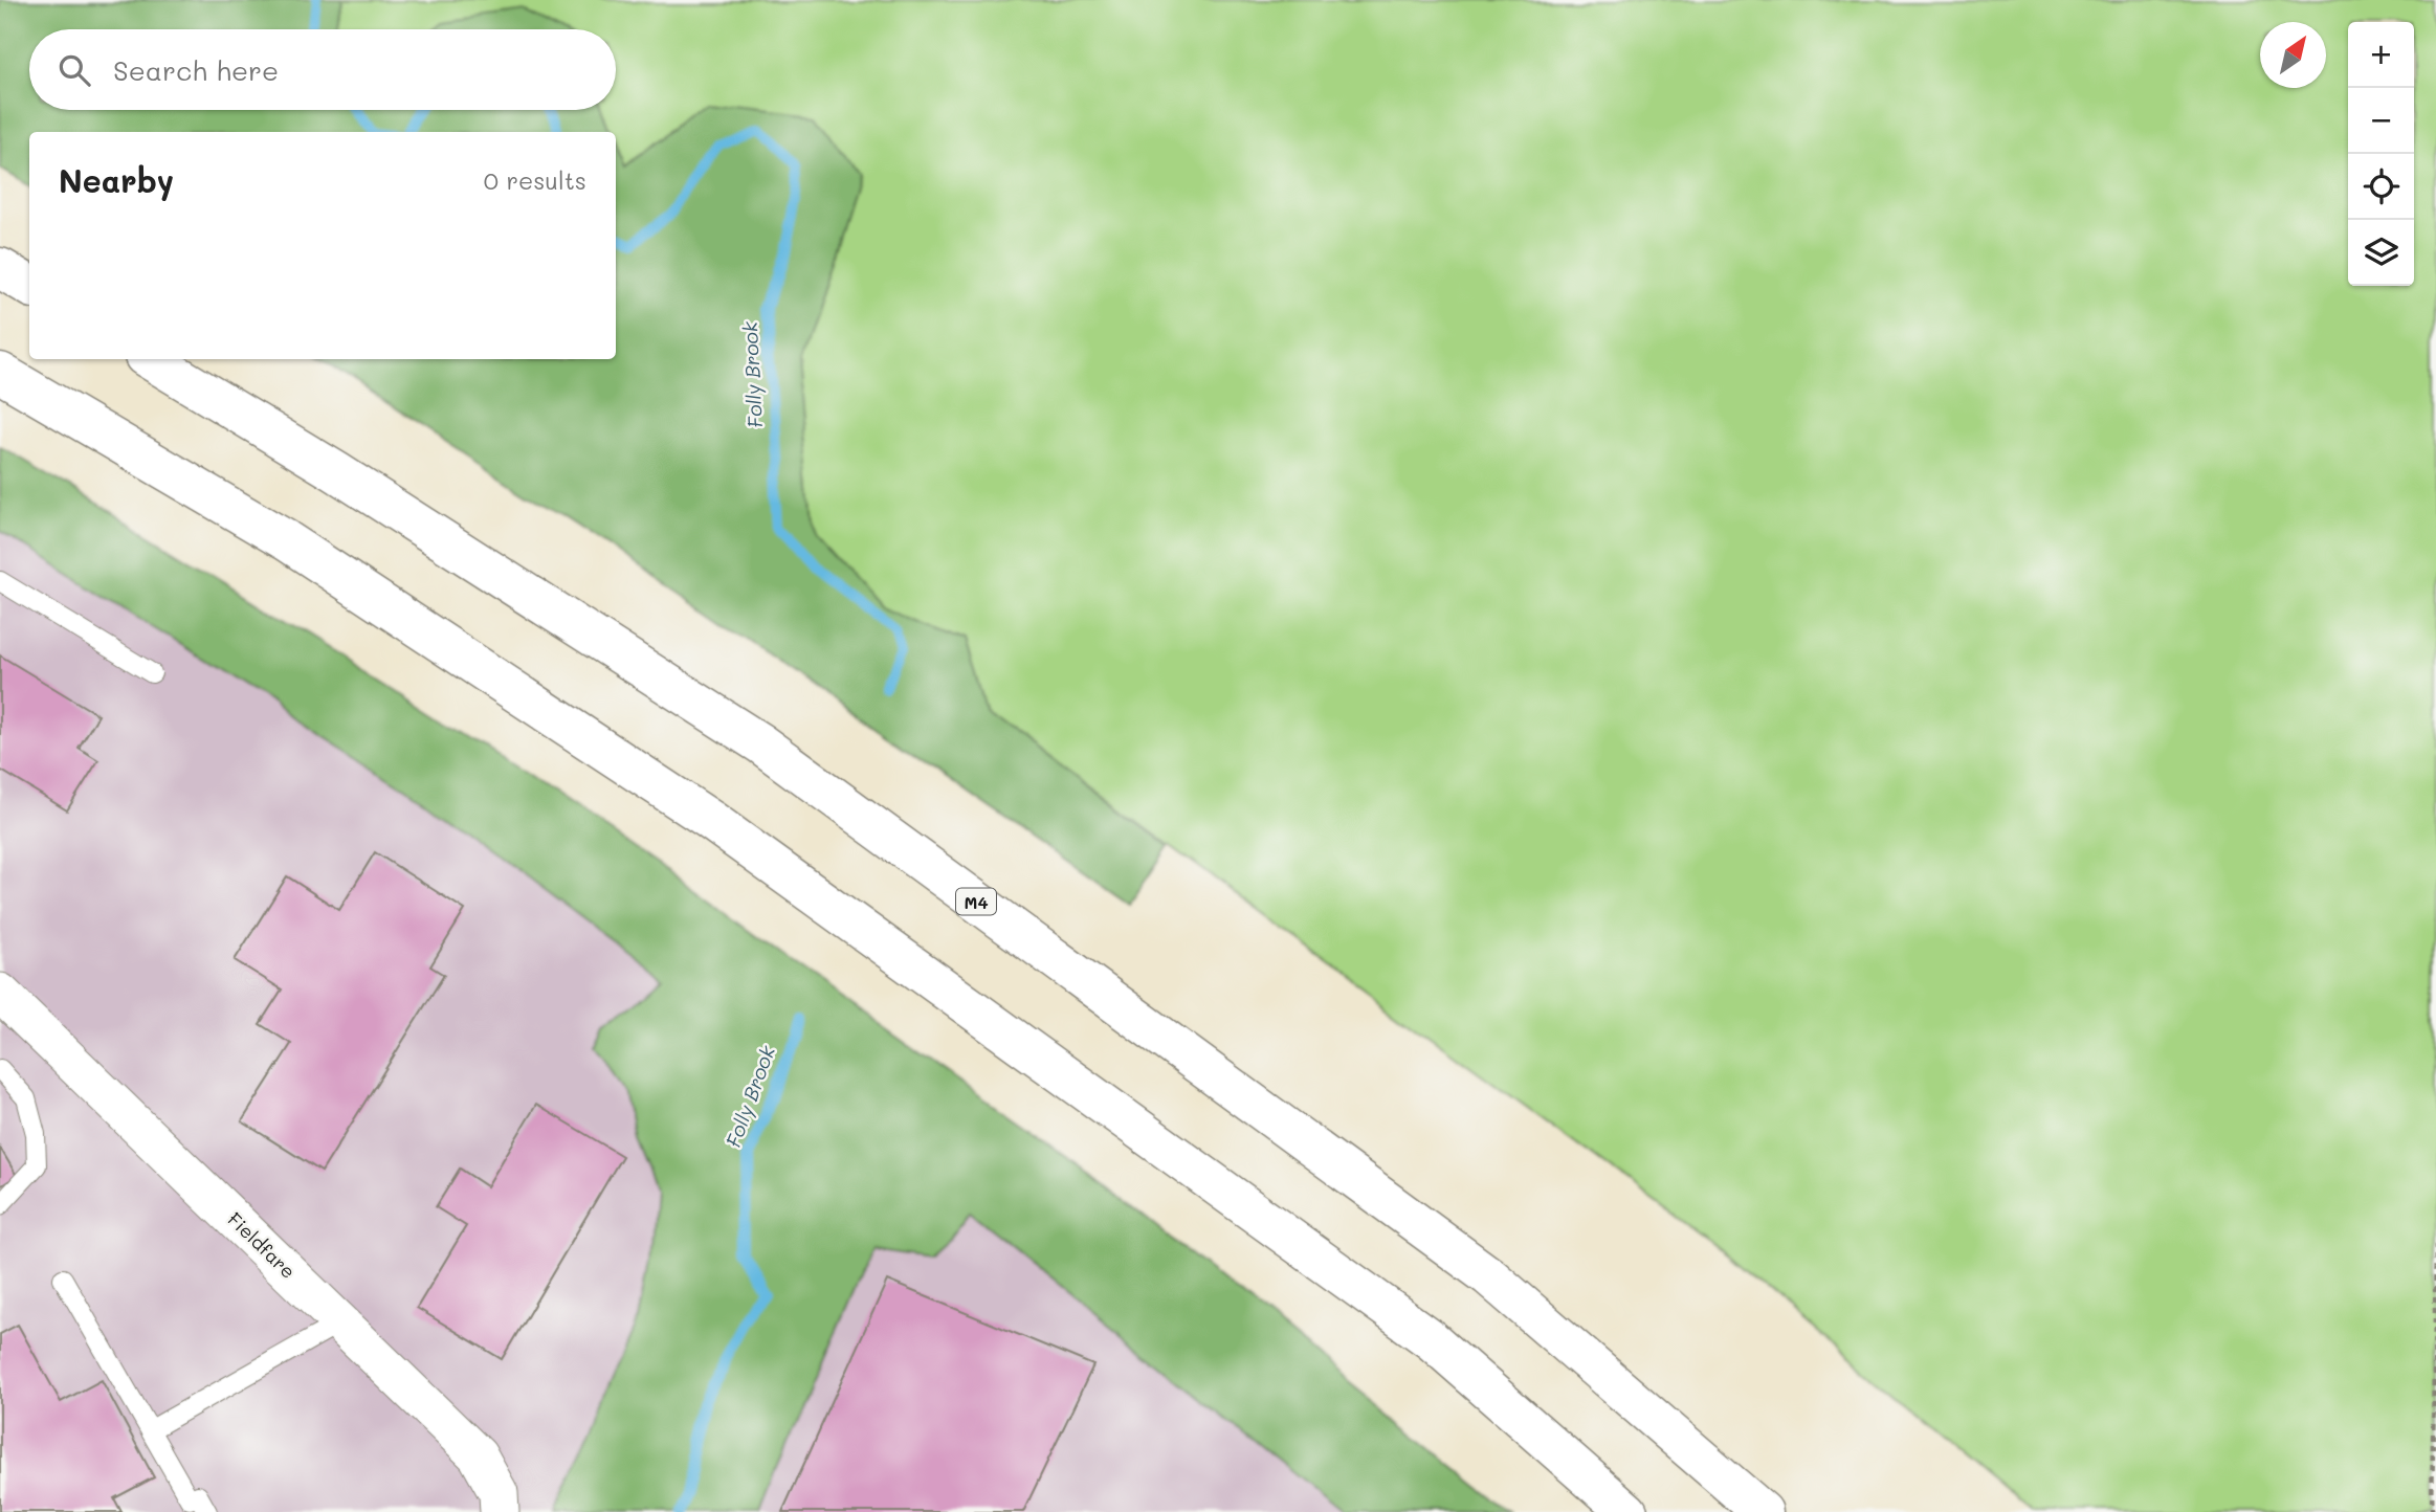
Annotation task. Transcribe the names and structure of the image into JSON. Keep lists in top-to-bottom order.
{
  "streets": {
    "highway": ["M4"],
    "street": ["Fieldfare"]
  },
  "water": ["Folly Brook"],
  "north": "top right",
  "page": {
    "map_buttons": ["+", "−"],
    "search": "Search here",
    "heading": ["Nearby", "0 results"]
  }
}
